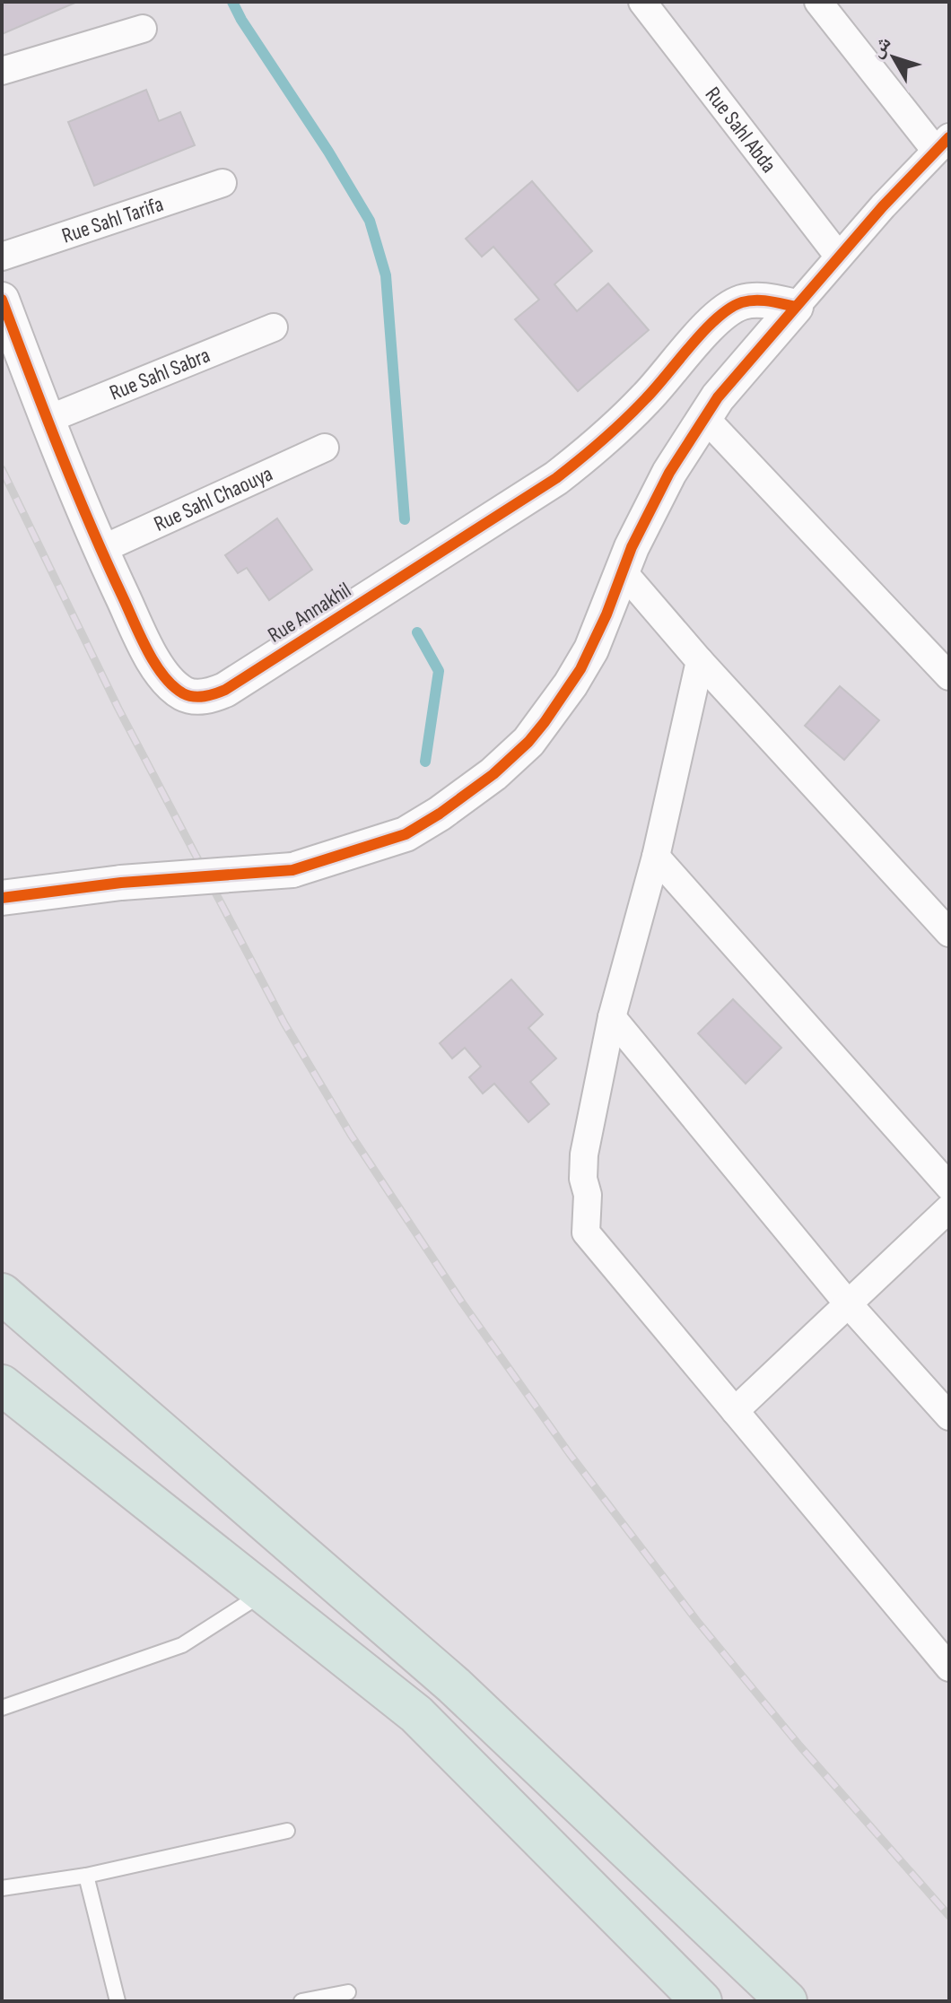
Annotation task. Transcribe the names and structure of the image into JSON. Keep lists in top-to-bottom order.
{
  "streets": {
    "street": [
      "Rue Sahl Abda",
      "Rue Sahl Tarifa",
      "Rue Sahl Sabra",
      "Rue Sahl Chaouya",
      "Rue Annakhil"
    ]
  },
  "crossings": [
    ["Rue Sahl Sabra", "Rue Annakhil"],
    ["Rue Sahl Chaouya", "Rue Annakhil"]
  ],
  "north": "top left"
}
